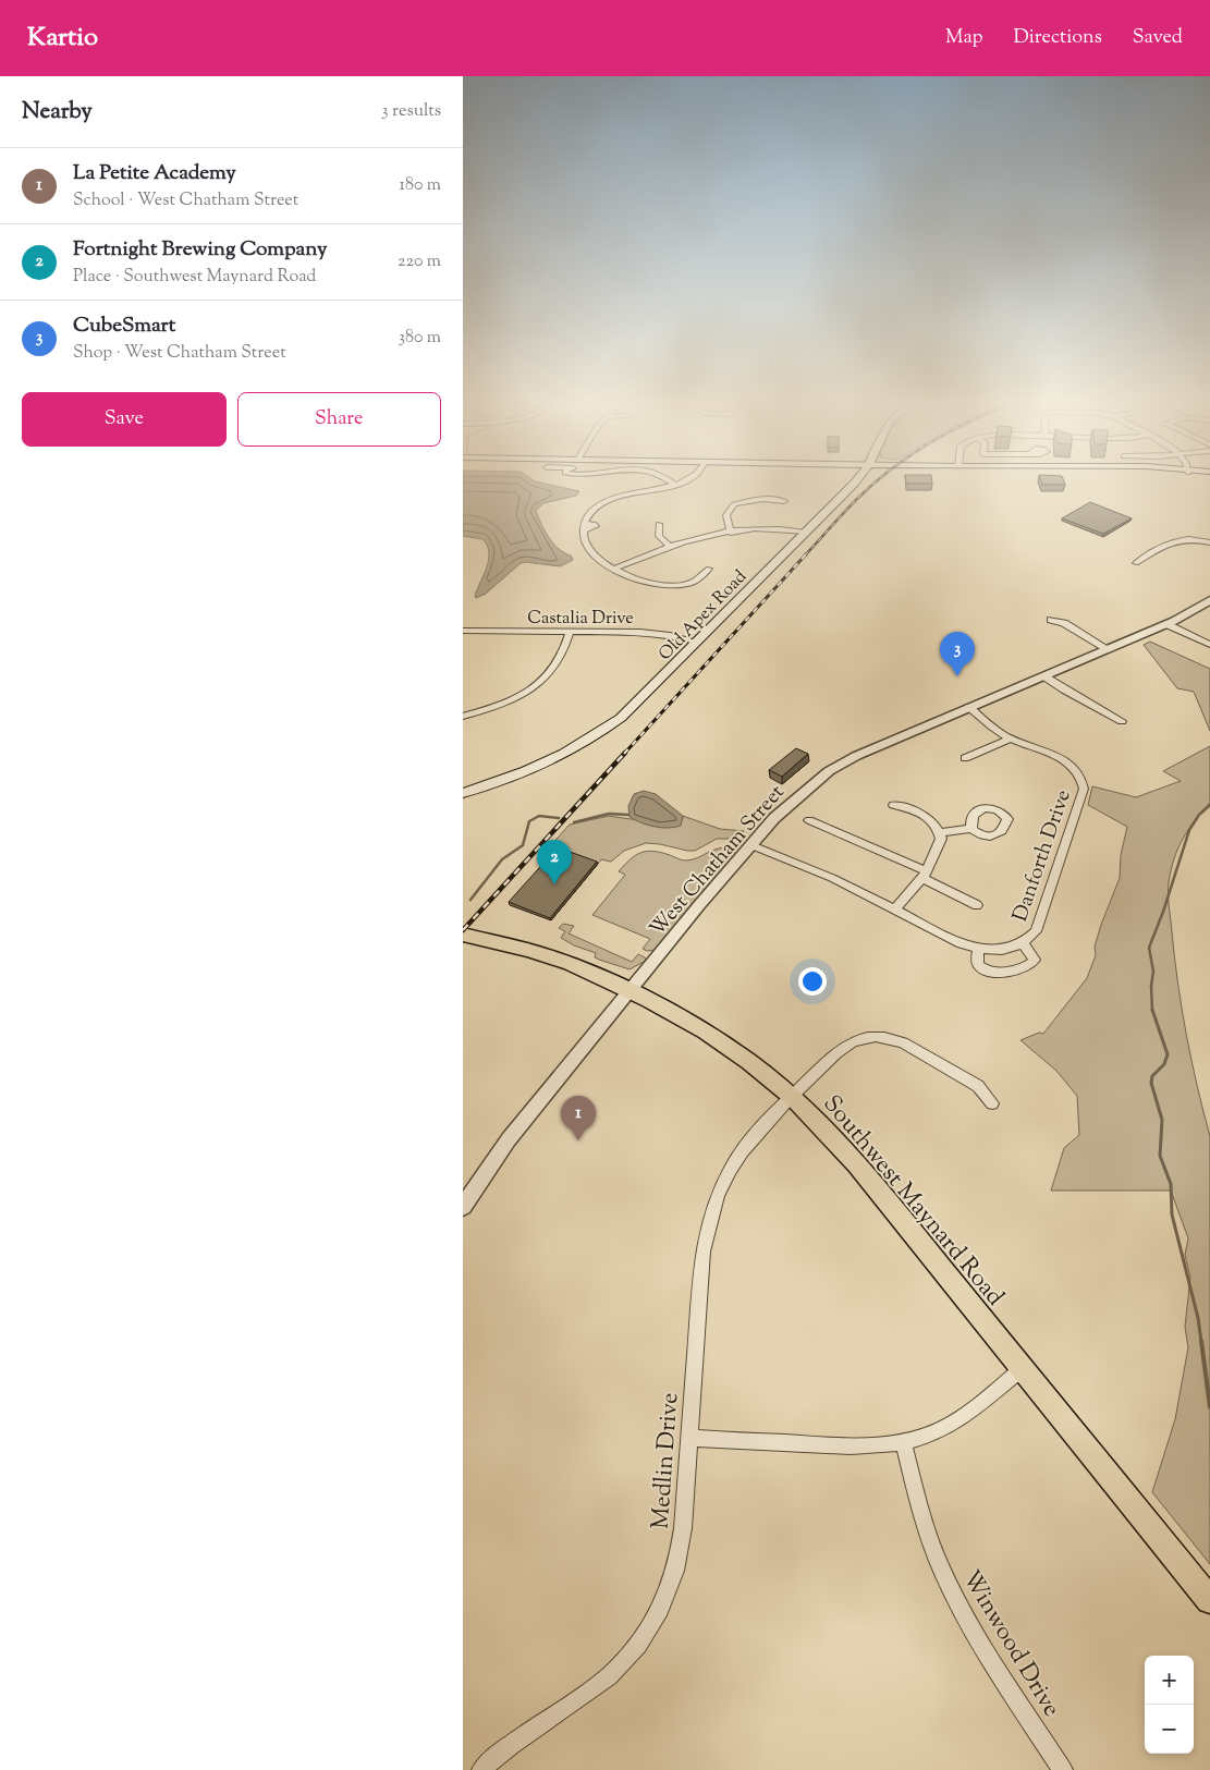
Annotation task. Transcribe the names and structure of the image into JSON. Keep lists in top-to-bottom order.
{
  "streets": {
    "main road": ["Old Apex Road", "Southwest Maynard Road"],
    "street": [
      "Castalia Drive",
      "Danforth Drive",
      "West Chatham Street",
      "Medlin Drive",
      "Winwood Drive"
    ]
  },
  "crossings": [
    ["Old Apex Road", "Castalia Drive"],
    ["Danforth Drive", "West Chatham Street"],
    ["West Chatham Street", "Southwest Maynard Road"],
    ["Southwest Maynard Road", "Medlin Drive"]
  ],
  "page": {
    "header": "Kartio",
    "nav": ["Map", "Directions", "Saved"],
    "heading": ["Nearby", "3 results"],
    "list": [
      {
        "mark": "1",
        "name": "La Petite Academy",
        "note": "School · West Chatham Street",
        "value": "180 m"
      },
      {
        "mark": "2",
        "name": "Fortnight Brewing Company",
        "note": "Place · Southwest Maynard Road",
        "value": "220 m"
      },
      {
        "mark": "3",
        "name": "CubeSmart",
        "note": "Shop · West Chatham Street",
        "value": "380 m"
      }
    ],
    "buttons": ["Save", "Share"],
    "pins": ["3", "2", "1"],
    "map_buttons": ["+", "−"]
  }
}
